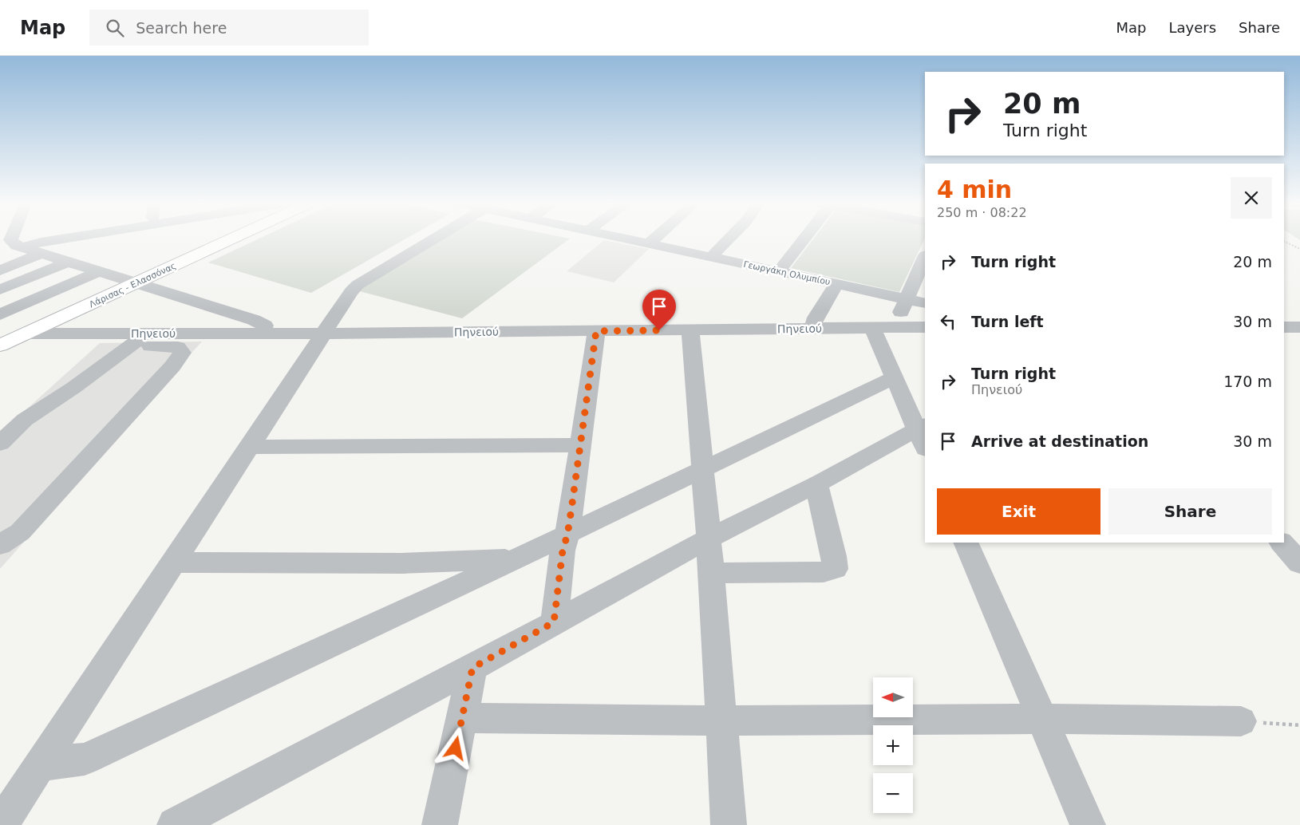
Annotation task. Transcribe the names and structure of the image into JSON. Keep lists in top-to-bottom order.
{
  "streets": {
    "highway": ["Λάρισας - Ελασσόνας"],
    "street": ["Γεωργάκη Ολυμπίου", "Πηνειού"]
  },
  "crossings": [
    ["Λάρισας - Ελασσόνας", "Πηνειού"]
  ],
  "north": "left",
  "page": {
    "header": "Map",
    "search": "Search here",
    "nav": ["Map", "Layers", "Share"],
    "turn": ["20 m", "Turn right"],
    "heading": ["4 min", "250 m · 08:22"],
    "list": [
      {
        "name": "Turn right",
        "value": "20 m"
      },
      {
        "name": "Turn left",
        "value": "30 m"
      },
      {
        "name": "Turn right",
        "note": "Πηνειού",
        "value": "170 m"
      },
      {
        "name": "Arrive at destination",
        "value": "30 m"
      }
    ],
    "buttons": ["Exit", "Share"],
    "map_buttons": ["+", "−"]
  }
}
